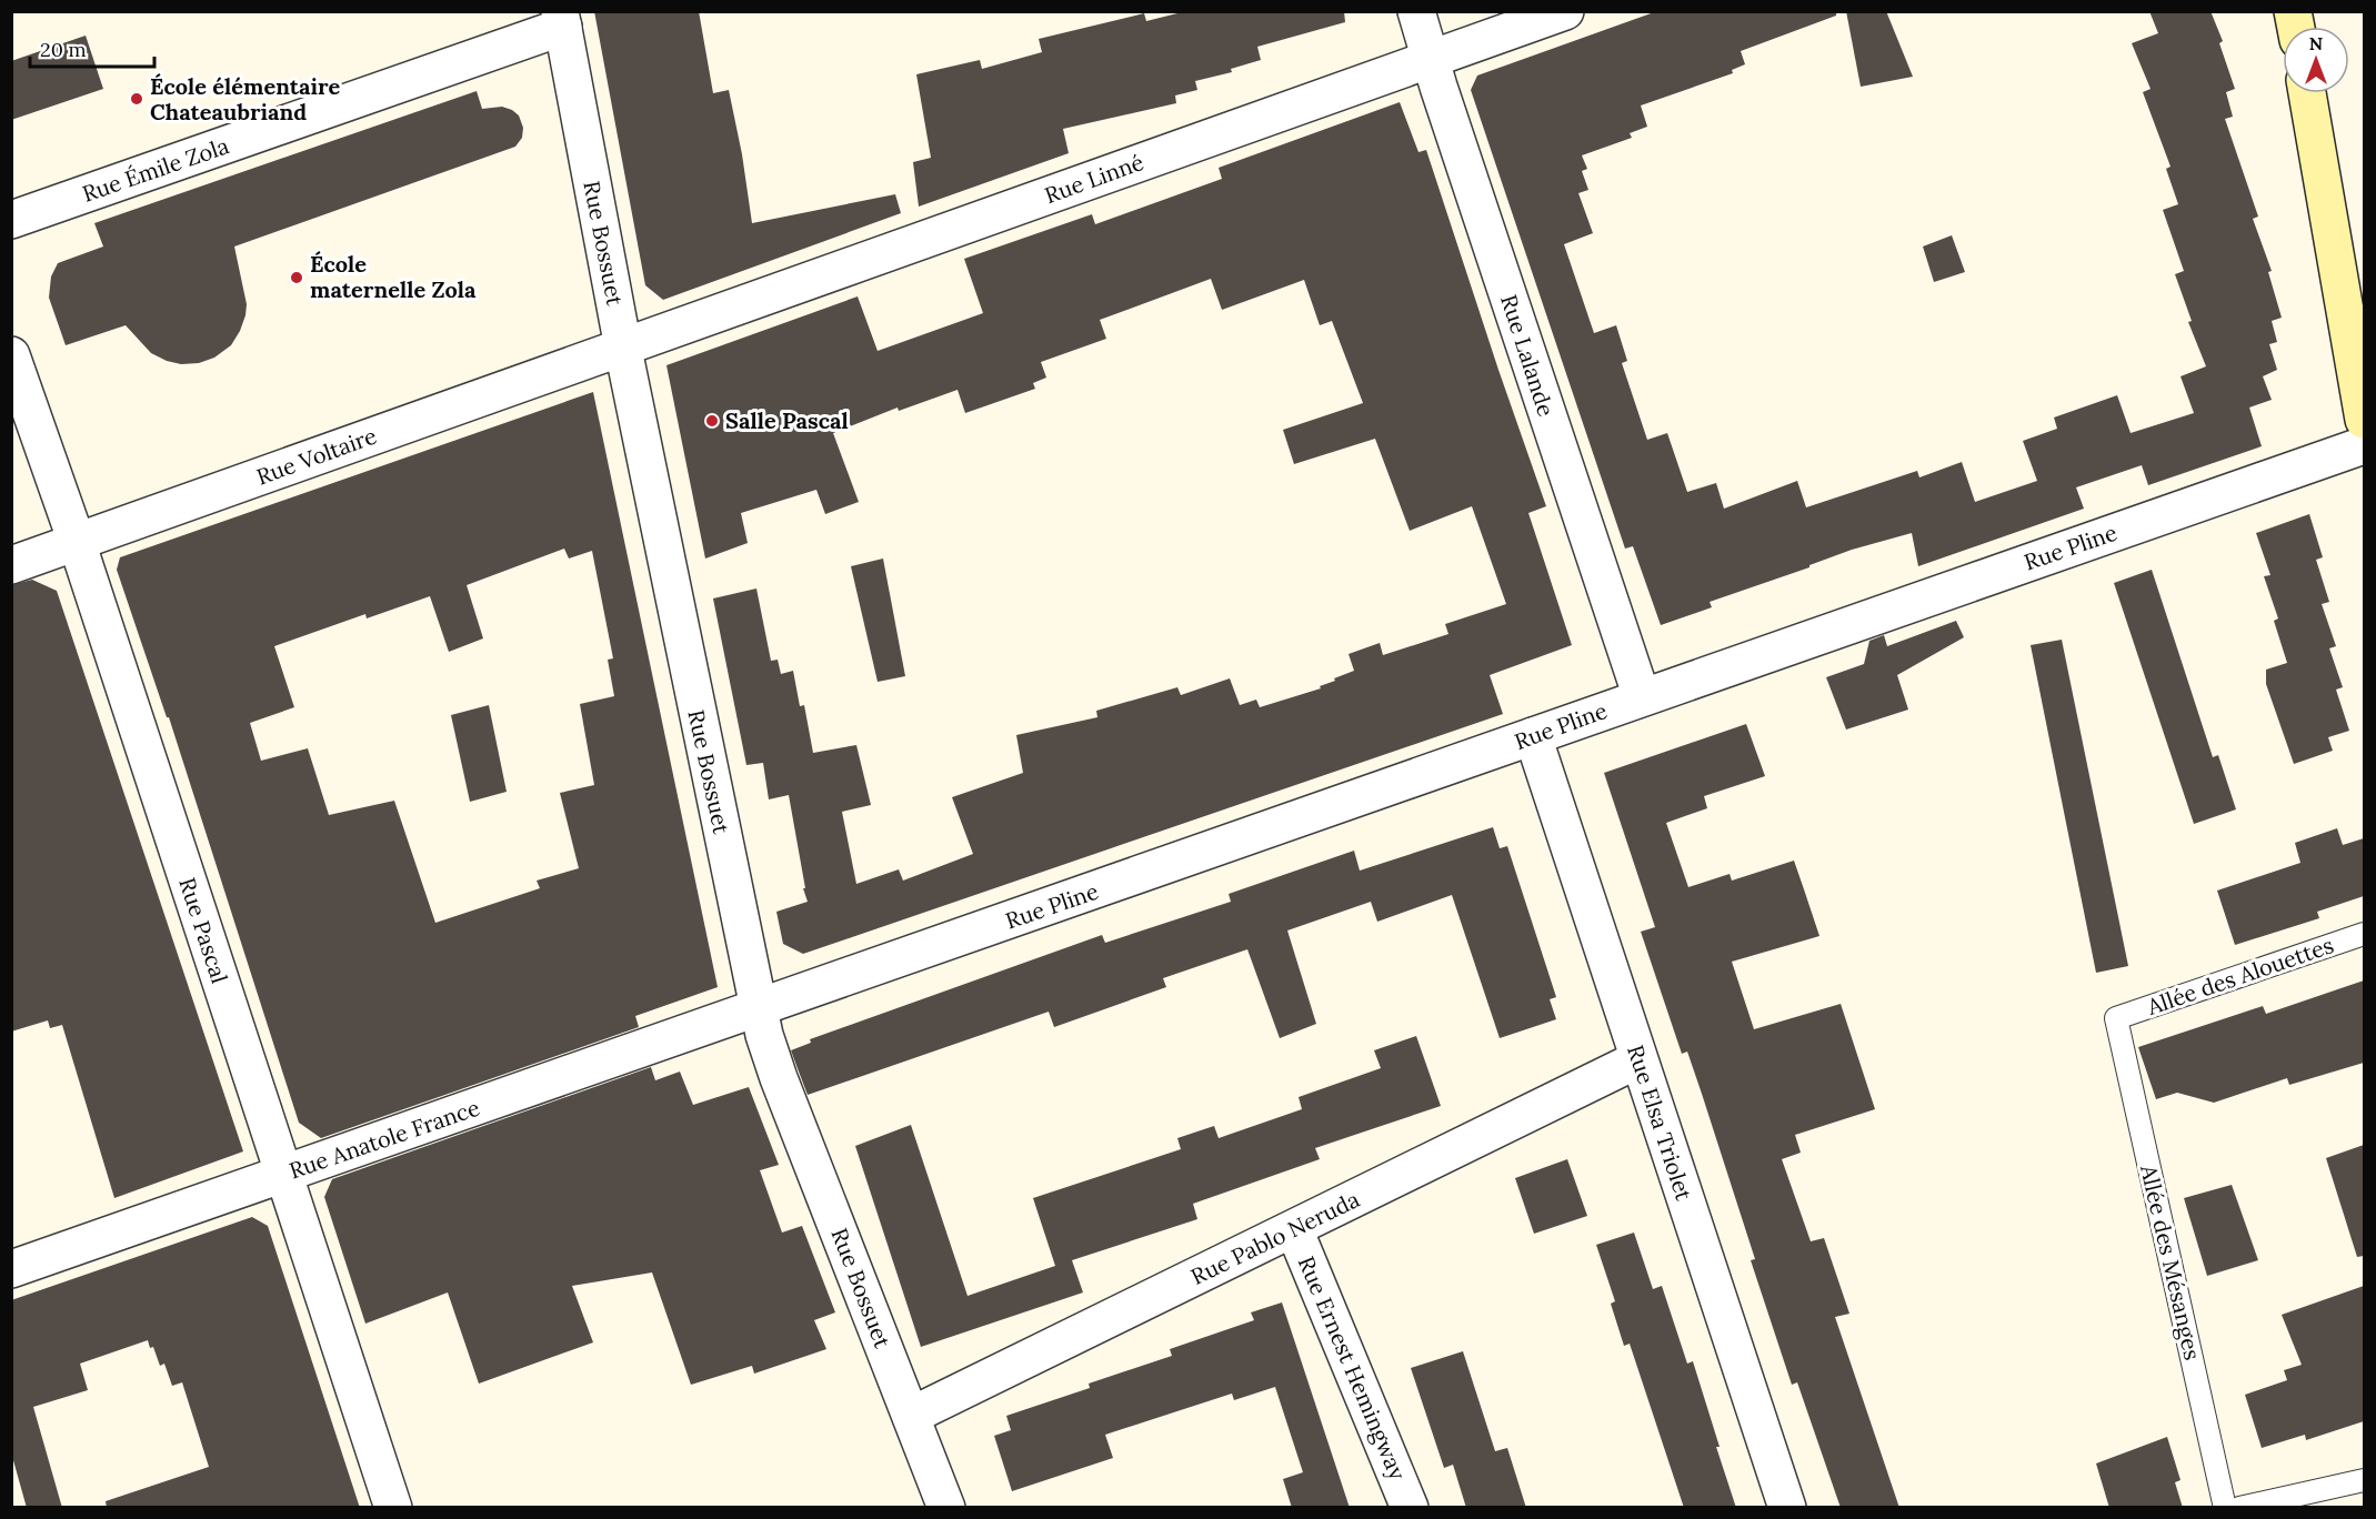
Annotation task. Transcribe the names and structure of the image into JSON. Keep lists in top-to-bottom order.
{
  "streets": {
    "street": [
      "Rue Émile Zola",
      "Rue Linné",
      "Rue Bossuet",
      "Rue Lalande",
      "Rue Voltaire",
      "Rue Pline",
      "Rue Pascal",
      "Rue Elsa Triolet",
      "Rue Anatole France",
      "Rue Pablo Neruda",
      "Rue Ernest Hemingway"
    ],
    "lane": ["Allée des Alouettes", "Allée des Mésanges"]
  },
  "crossings": [
    ["Rue Émile Zola", "Rue Bossuet"],
    ["Rue Linné", "Rue Bossuet"],
    ["Rue Linné", "Rue Lalande"],
    ["Rue Linné", "Rue Voltaire"],
    ["Rue Bossuet", "Rue Voltaire"],
    ["Rue Bossuet", "Rue Pline"],
    ["Rue Bossuet", "Rue Anatole France"],
    ["Rue Bossuet", "Rue Pablo Neruda"],
    ["Rue Lalande", "Rue Pline"],
    ["Rue Voltaire", "Rue Pascal"],
    ["Rue Pline", "Rue Elsa Triolet"],
    ["Rue Pline", "Rue Anatole France"],
    ["Rue Pascal", "Rue Anatole France"],
    ["Allée des Alouettes", "Allée des Mésanges"],
    ["Rue Elsa Triolet", "Rue Pablo Neruda"],
    ["Rue Pablo Neruda", "Rue Ernest Hemingway"]
  ],
  "places": ["École élémentaire Chateaubriand", "École maternelle Zola", "Salle Pascal"],
  "scale_bar": "20 m",
  "north": "top"
}
